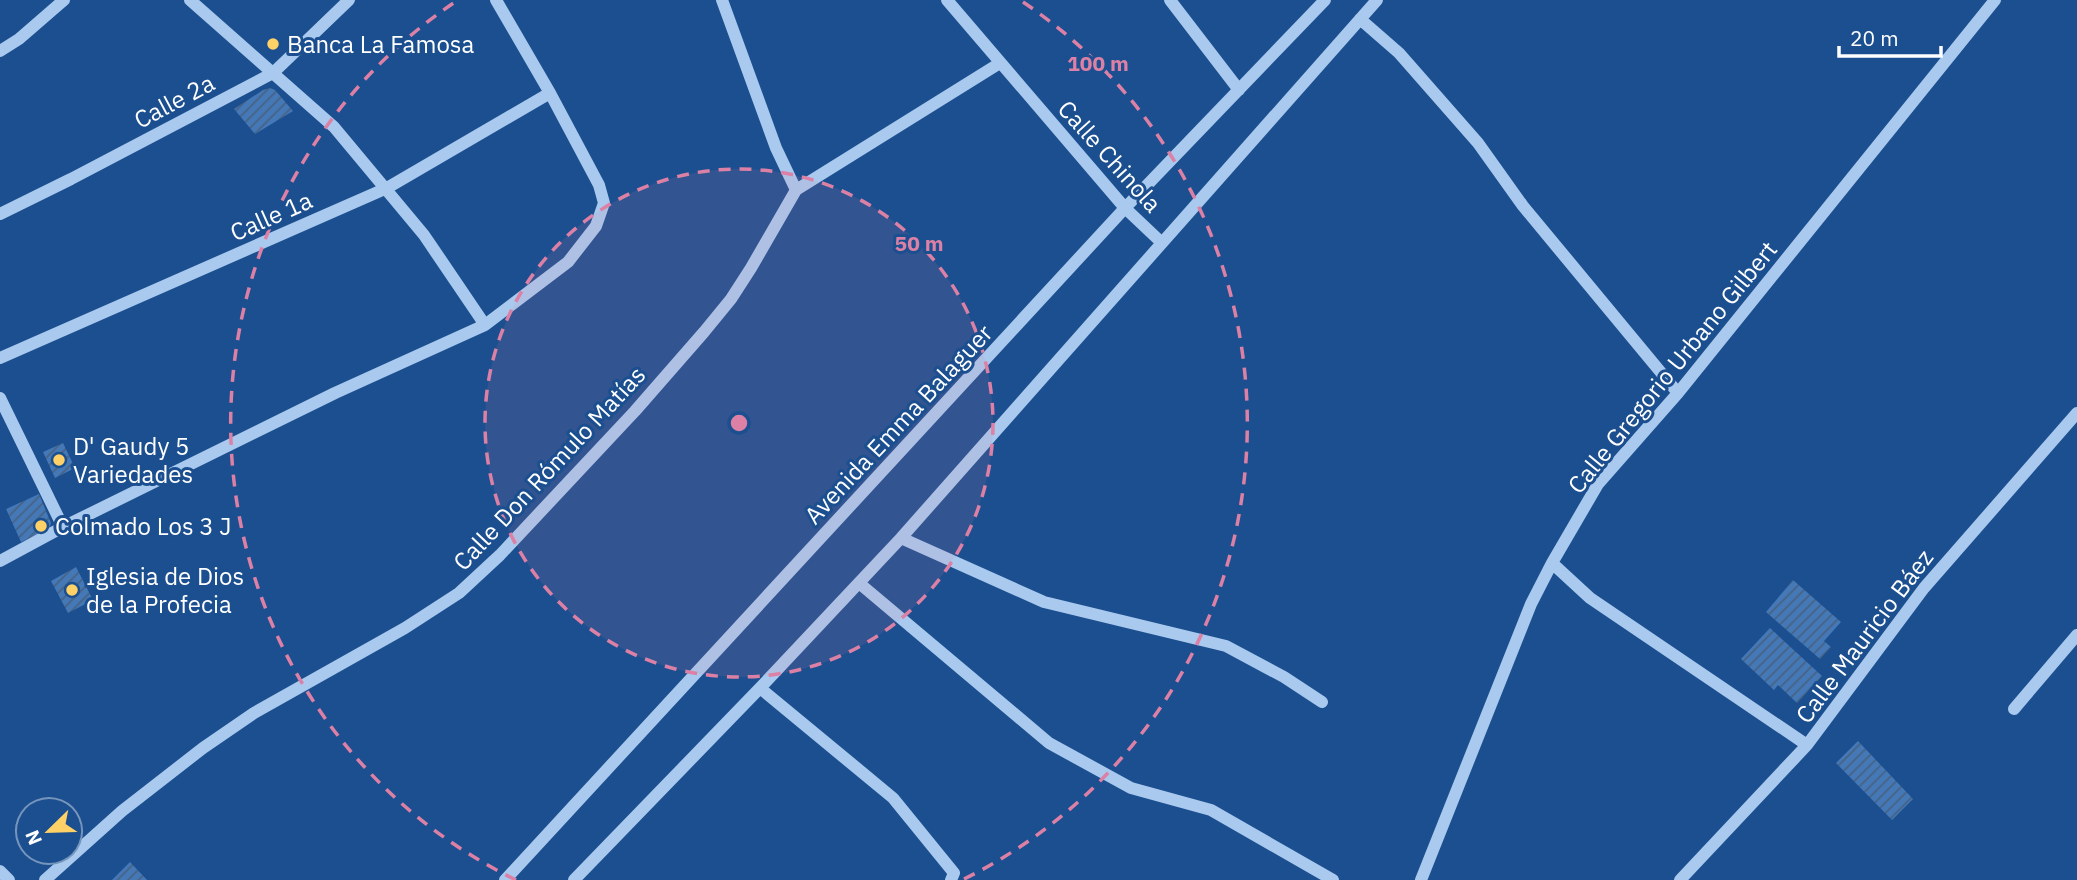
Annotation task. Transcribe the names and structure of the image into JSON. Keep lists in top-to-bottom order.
{
  "streets": {
    "street": [
      "Calle 2a",
      "Calle Chinola",
      "Calle 1a",
      "Calle Gregorio Urbano Gilbert",
      "Avenida Emma Balaguer",
      "Calle Don Rómulo Matías",
      "Calle Mauricio Báez"
    ]
  },
  "crossings": [
    ["Calle Chinola", "Avenida Emma Balaguer"],
    ["Calle Chinola", "Calle Don Rómulo Matías"]
  ],
  "places": [
    "Banca La Famosa",
    "D' Gaudy 5 Variedades",
    "Colmado Los 3 J",
    "Iglesia de Dios de la Profecia"
  ],
  "scale_bar": "20 m",
  "north": "bottom left",
  "rings": ["100 m", "50 m"]
}
